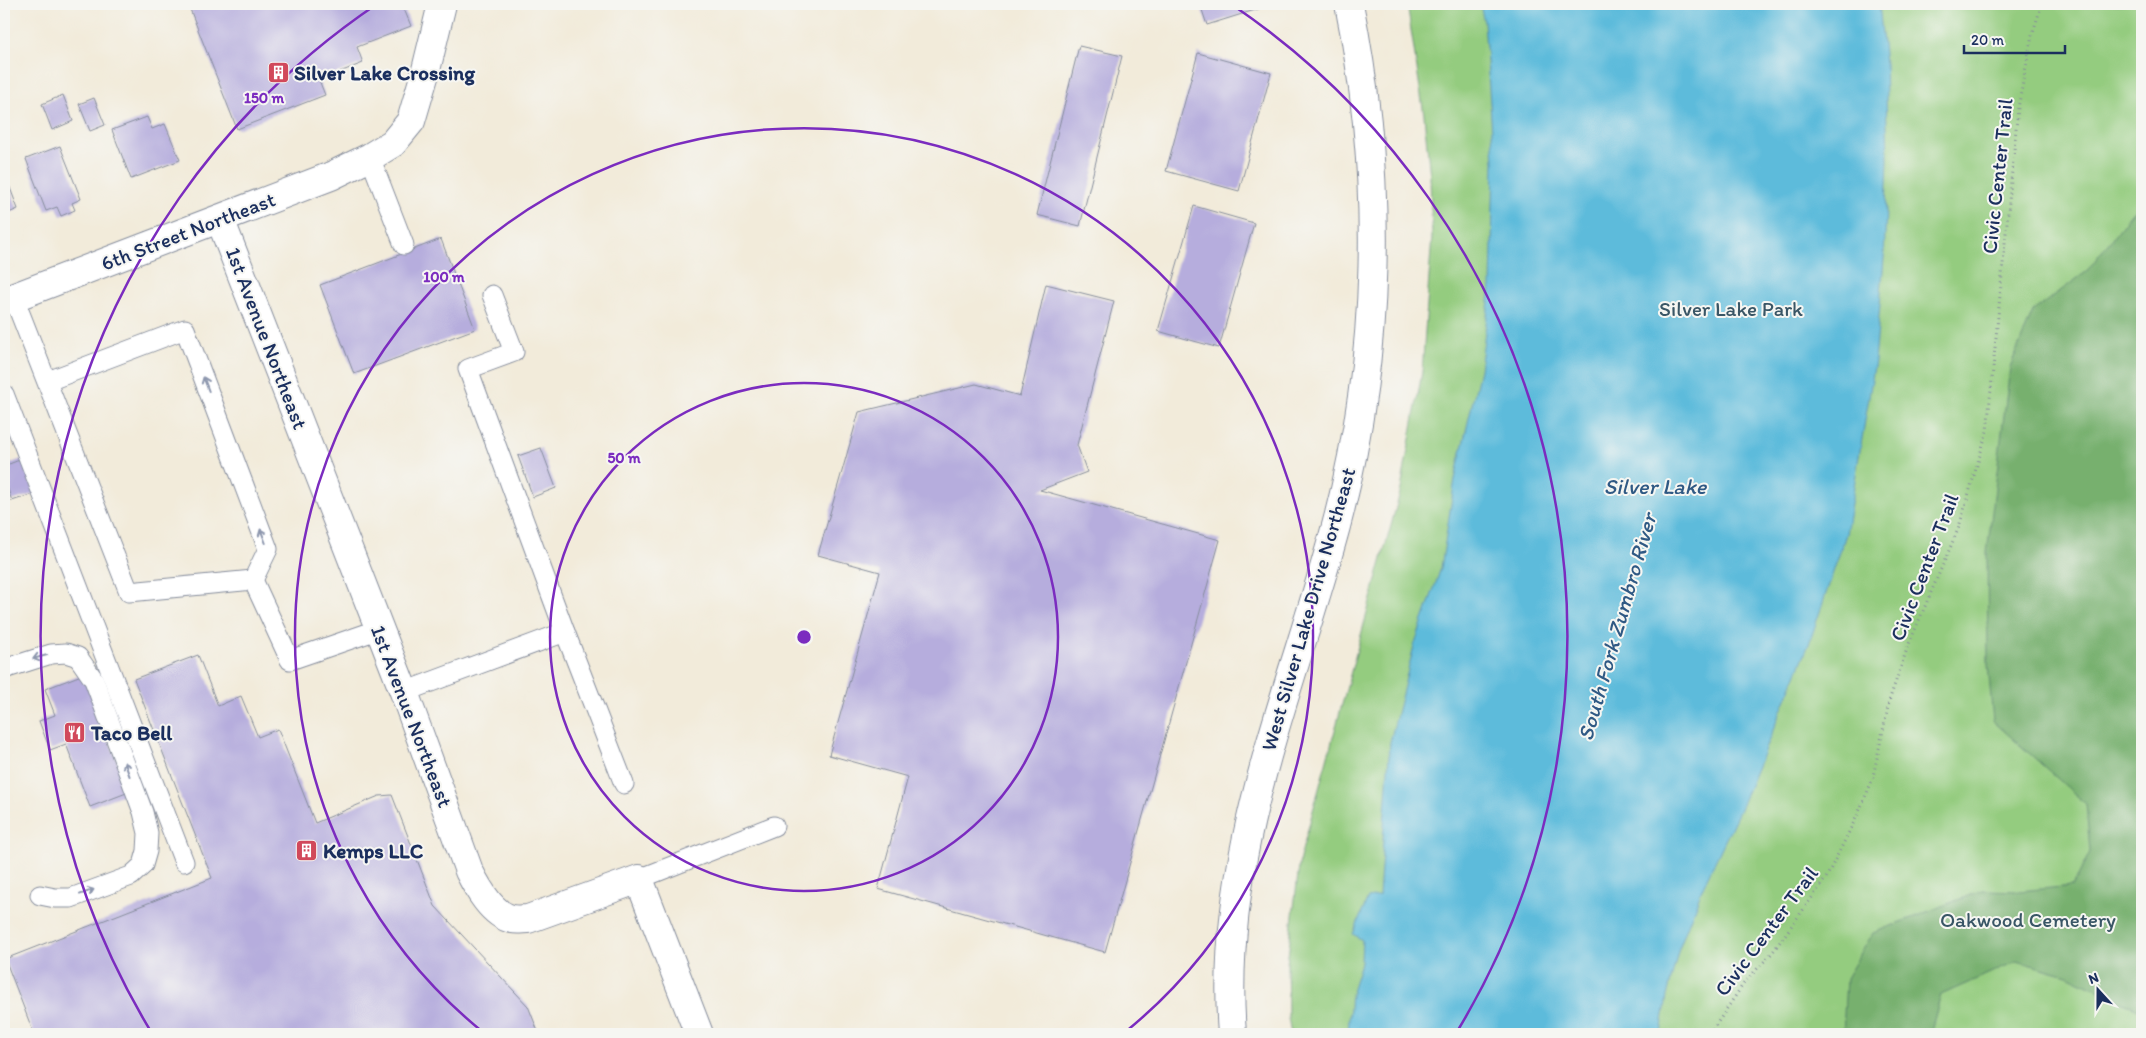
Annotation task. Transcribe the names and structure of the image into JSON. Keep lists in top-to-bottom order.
{
  "streets": {
    "street": ["6th Street Northeast", "1st Avenue Northeast", "West Silver Lake Drive Northeast"],
    "path": ["Civic Center Trail"]
  },
  "crossings": [
    ["6th Street Northeast", "1st Avenue Northeast"]
  ],
  "water": ["Silver Lake", "South Fork Zumbro River"],
  "parks": ["Silver Lake Park", "Oakwood Cemetery"],
  "places": {
    "building": ["Silver Lake Crossing", "Kemps LLC"],
    "restaurant": ["Taco Bell"]
  },
  "scale_bar": "20 m",
  "north": "top",
  "rings": ["150 m", "100 m", "50 m"]
}
